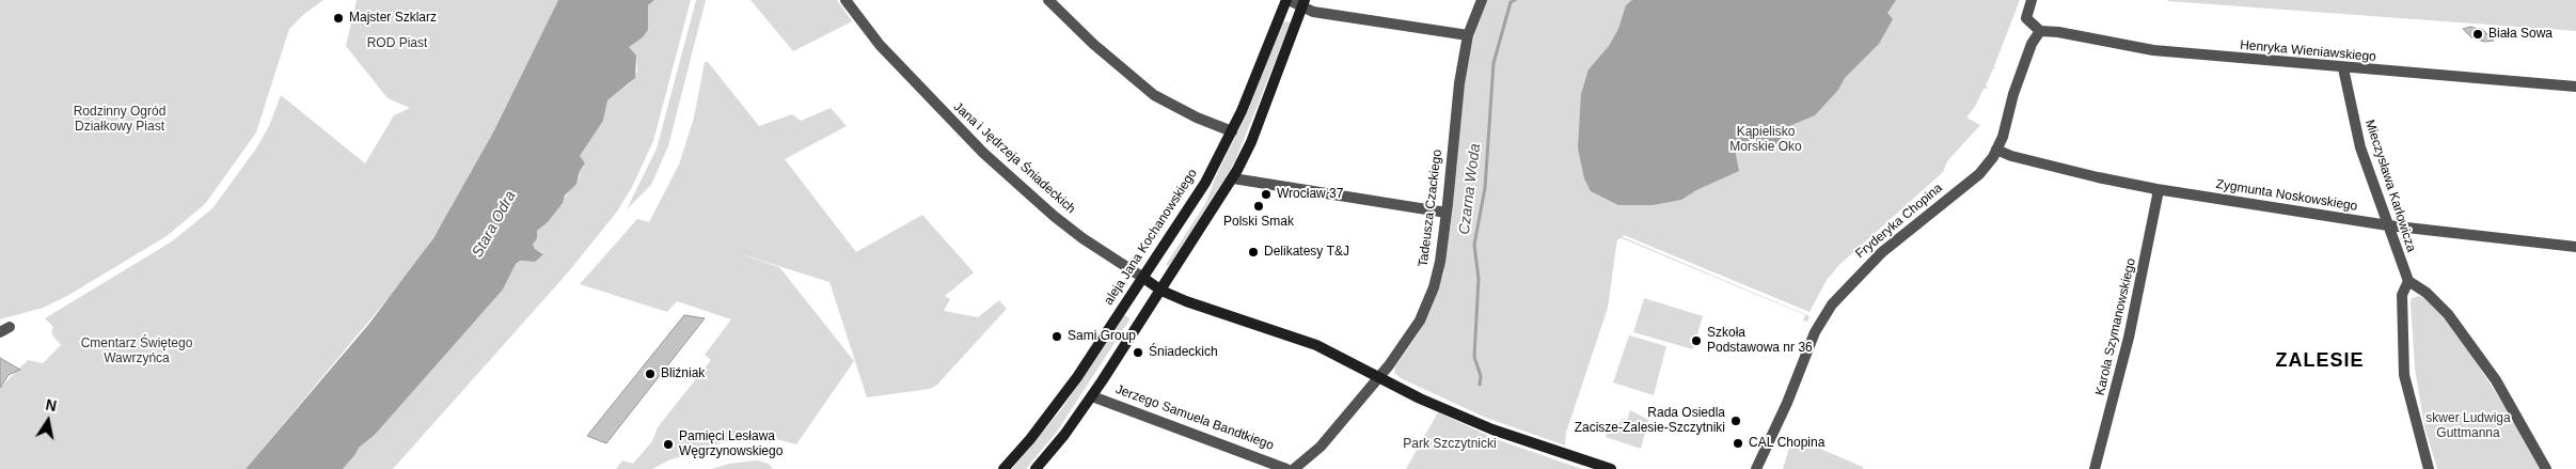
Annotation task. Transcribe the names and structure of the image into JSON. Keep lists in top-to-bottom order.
{
  "streets": {
    "main road": ["Jana i Jędrzeja Śniadeckich", "aleja Jana Kochanowskiego"],
    "street": [
      "Henryka Wieniawskiego",
      "Mieczysława Karłowicza",
      "Zygmunta Noskowskiego",
      "Tadeusza Czackiego",
      "Fryderyka Chopina",
      "Karola Szymanowskiego",
      "Jerzego Samuela Bandtkiego"
    ]
  },
  "crossings": [
    ["Henryka Wieniawskiego", "Mieczysława Karłowicza"],
    ["Henryka Wieniawskiego", "Fryderyka Chopina"],
    ["Jana i Jędrzeja Śniadeckich", "Tadeusza Czackiego"],
    ["Jana i Jędrzeja Śniadeckich", "aleja Jana Kochanowskiego"],
    ["Mieczysława Karłowicza", "Zygmunta Noskowskiego"],
    ["Zygmunta Noskowskiego", "Fryderyka Chopina"],
    ["Zygmunta Noskowskiego", "Karola Szymanowskiego"]
  ],
  "districts": ["ZALESIE"],
  "water": ["Czarna Woda", "Stara Odra"],
  "parks": [
    "ROD Piast",
    "Rodzinny Ogród Działkowy Piast",
    "Kąpielisko Morskie Oko",
    "Cmentarz Świętego Wawrzyńca",
    "skwer Ludwiga Guttmanna",
    "Park Szczytnicki"
  ],
  "places": [
    "Majster Szklarz",
    "Biała Sowa",
    "Wrocław 37",
    "Polski Smak",
    "Delikatesy T&J",
    "Sami Group",
    "Szkoła Podstawowa nr 36",
    "Śniadeckich",
    "Bliźniak",
    "Rada Osiedla Zacisze-Zalesie-Szczytniki",
    "CAL Chopina",
    "Pamięci Lesława Węgrzynowskiego"
  ],
  "north": "top"
}
